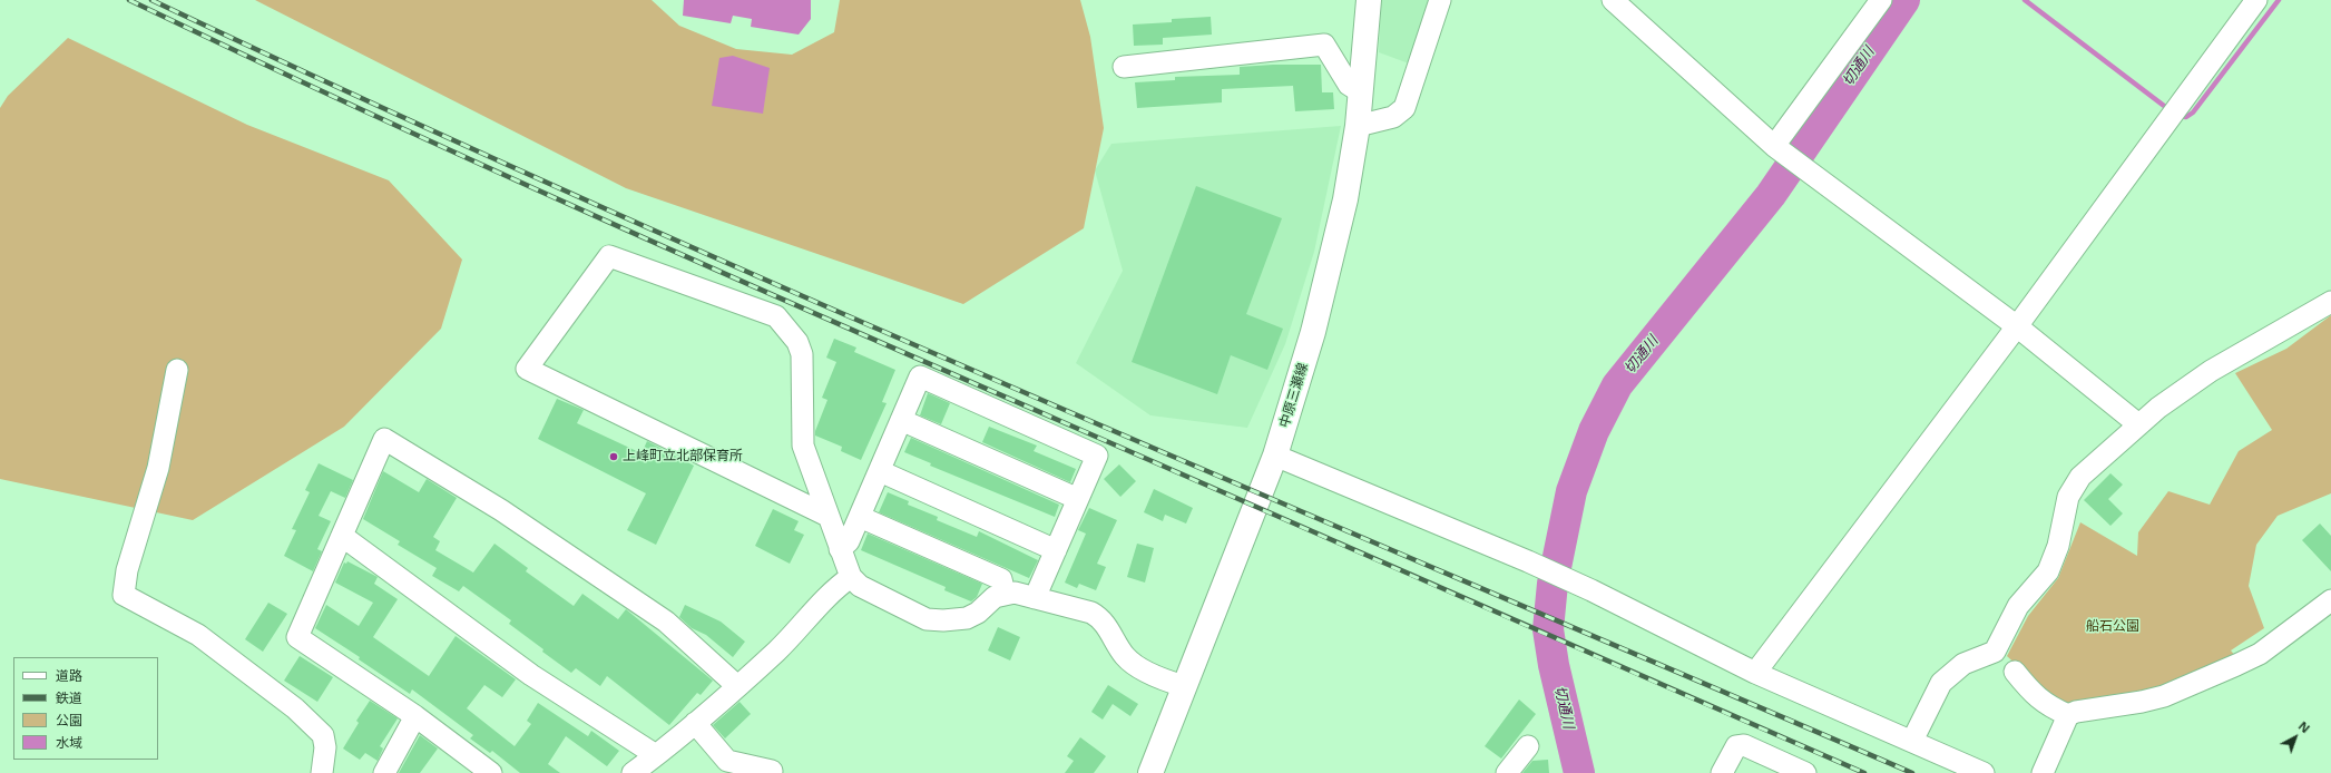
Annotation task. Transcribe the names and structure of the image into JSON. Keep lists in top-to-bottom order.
{
  "streets": {
    "main road": ["中原三瀬線"]
  },
  "water": ["切通川"],
  "parks": ["船石公園"],
  "places": ["上峰町立北部保育所"],
  "legend": [
    "道路",
    "鉄道",
    "公園",
    "水域"
  ],
  "north": "top right"
}
